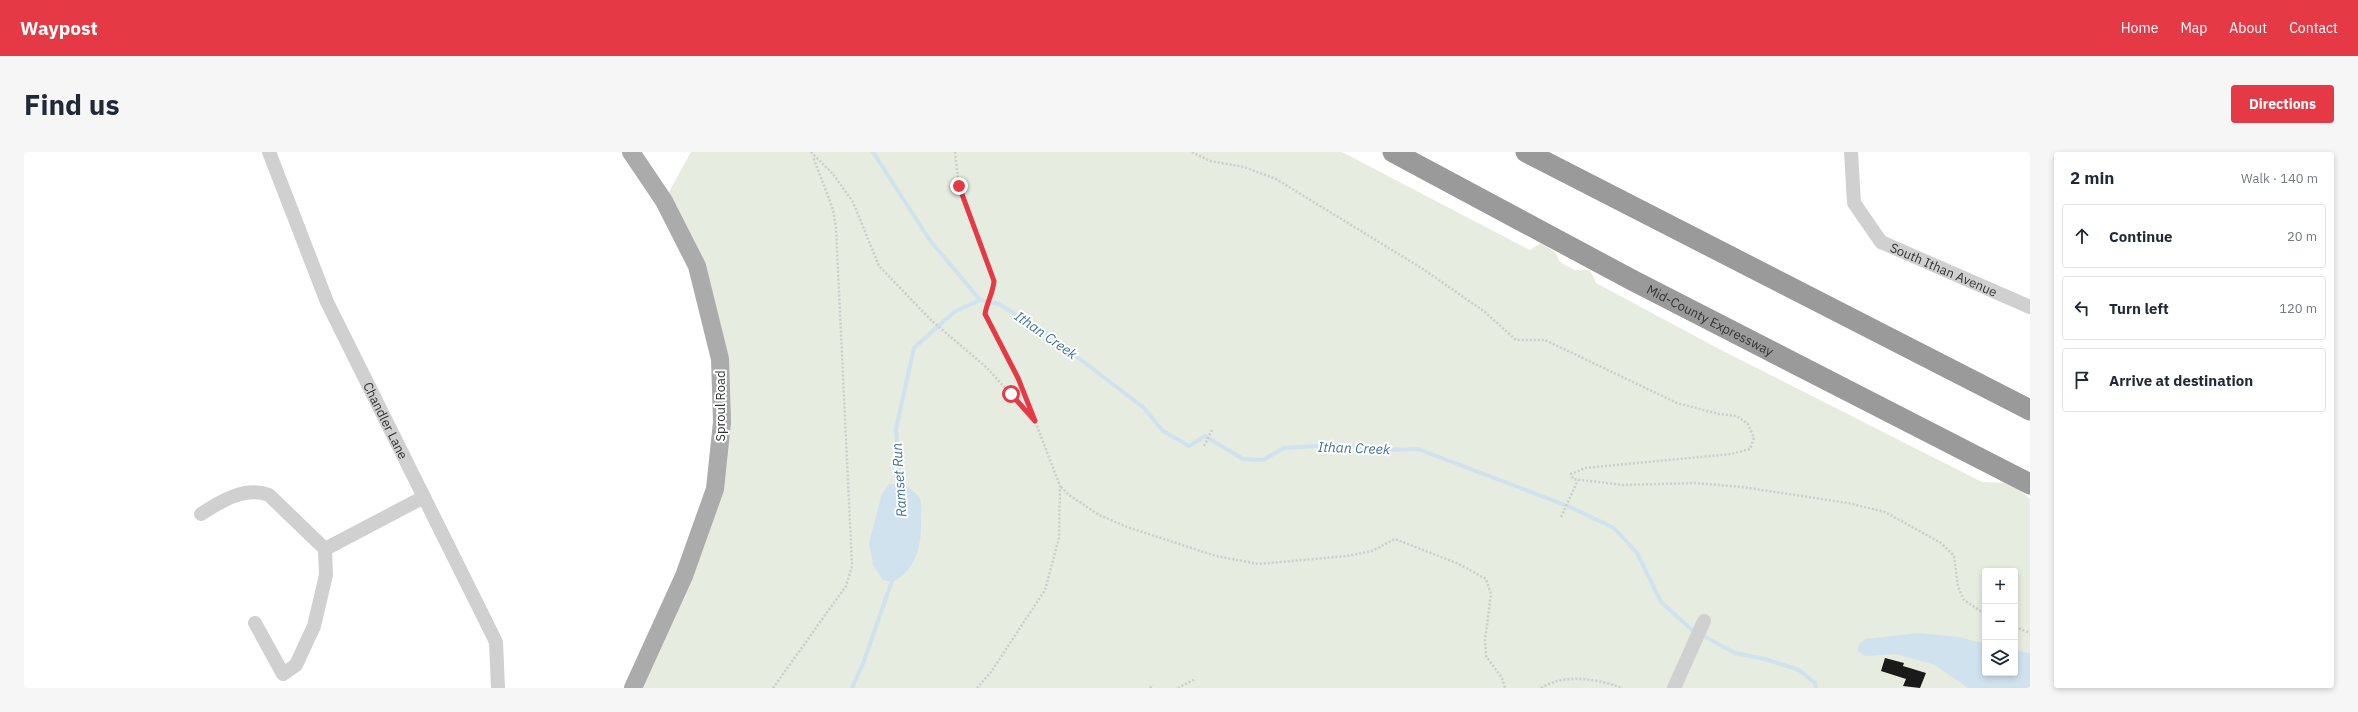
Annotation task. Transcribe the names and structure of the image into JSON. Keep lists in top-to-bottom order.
{
  "streets": {
    "highway": ["Mid-County Expressway"],
    "main road": ["Sproul Road"],
    "street": ["South Ithan Avenue", "Chandler Lane"]
  },
  "water": ["Ithan Creek", "Ramset Run"],
  "page": {
    "header": "Waypost",
    "nav": [
      "Home",
      "Map",
      "About",
      "Contact"
    ],
    "buttons": "Directions",
    "title": "Find us",
    "heading": ["2 min", "Walk · 140 m"],
    "list": [
      ["Continue", "20 m"],
      ["Turn left", "120 m"],
      "Arrive at destination"
    ],
    "map_buttons": ["+", "−"]
  }
}
